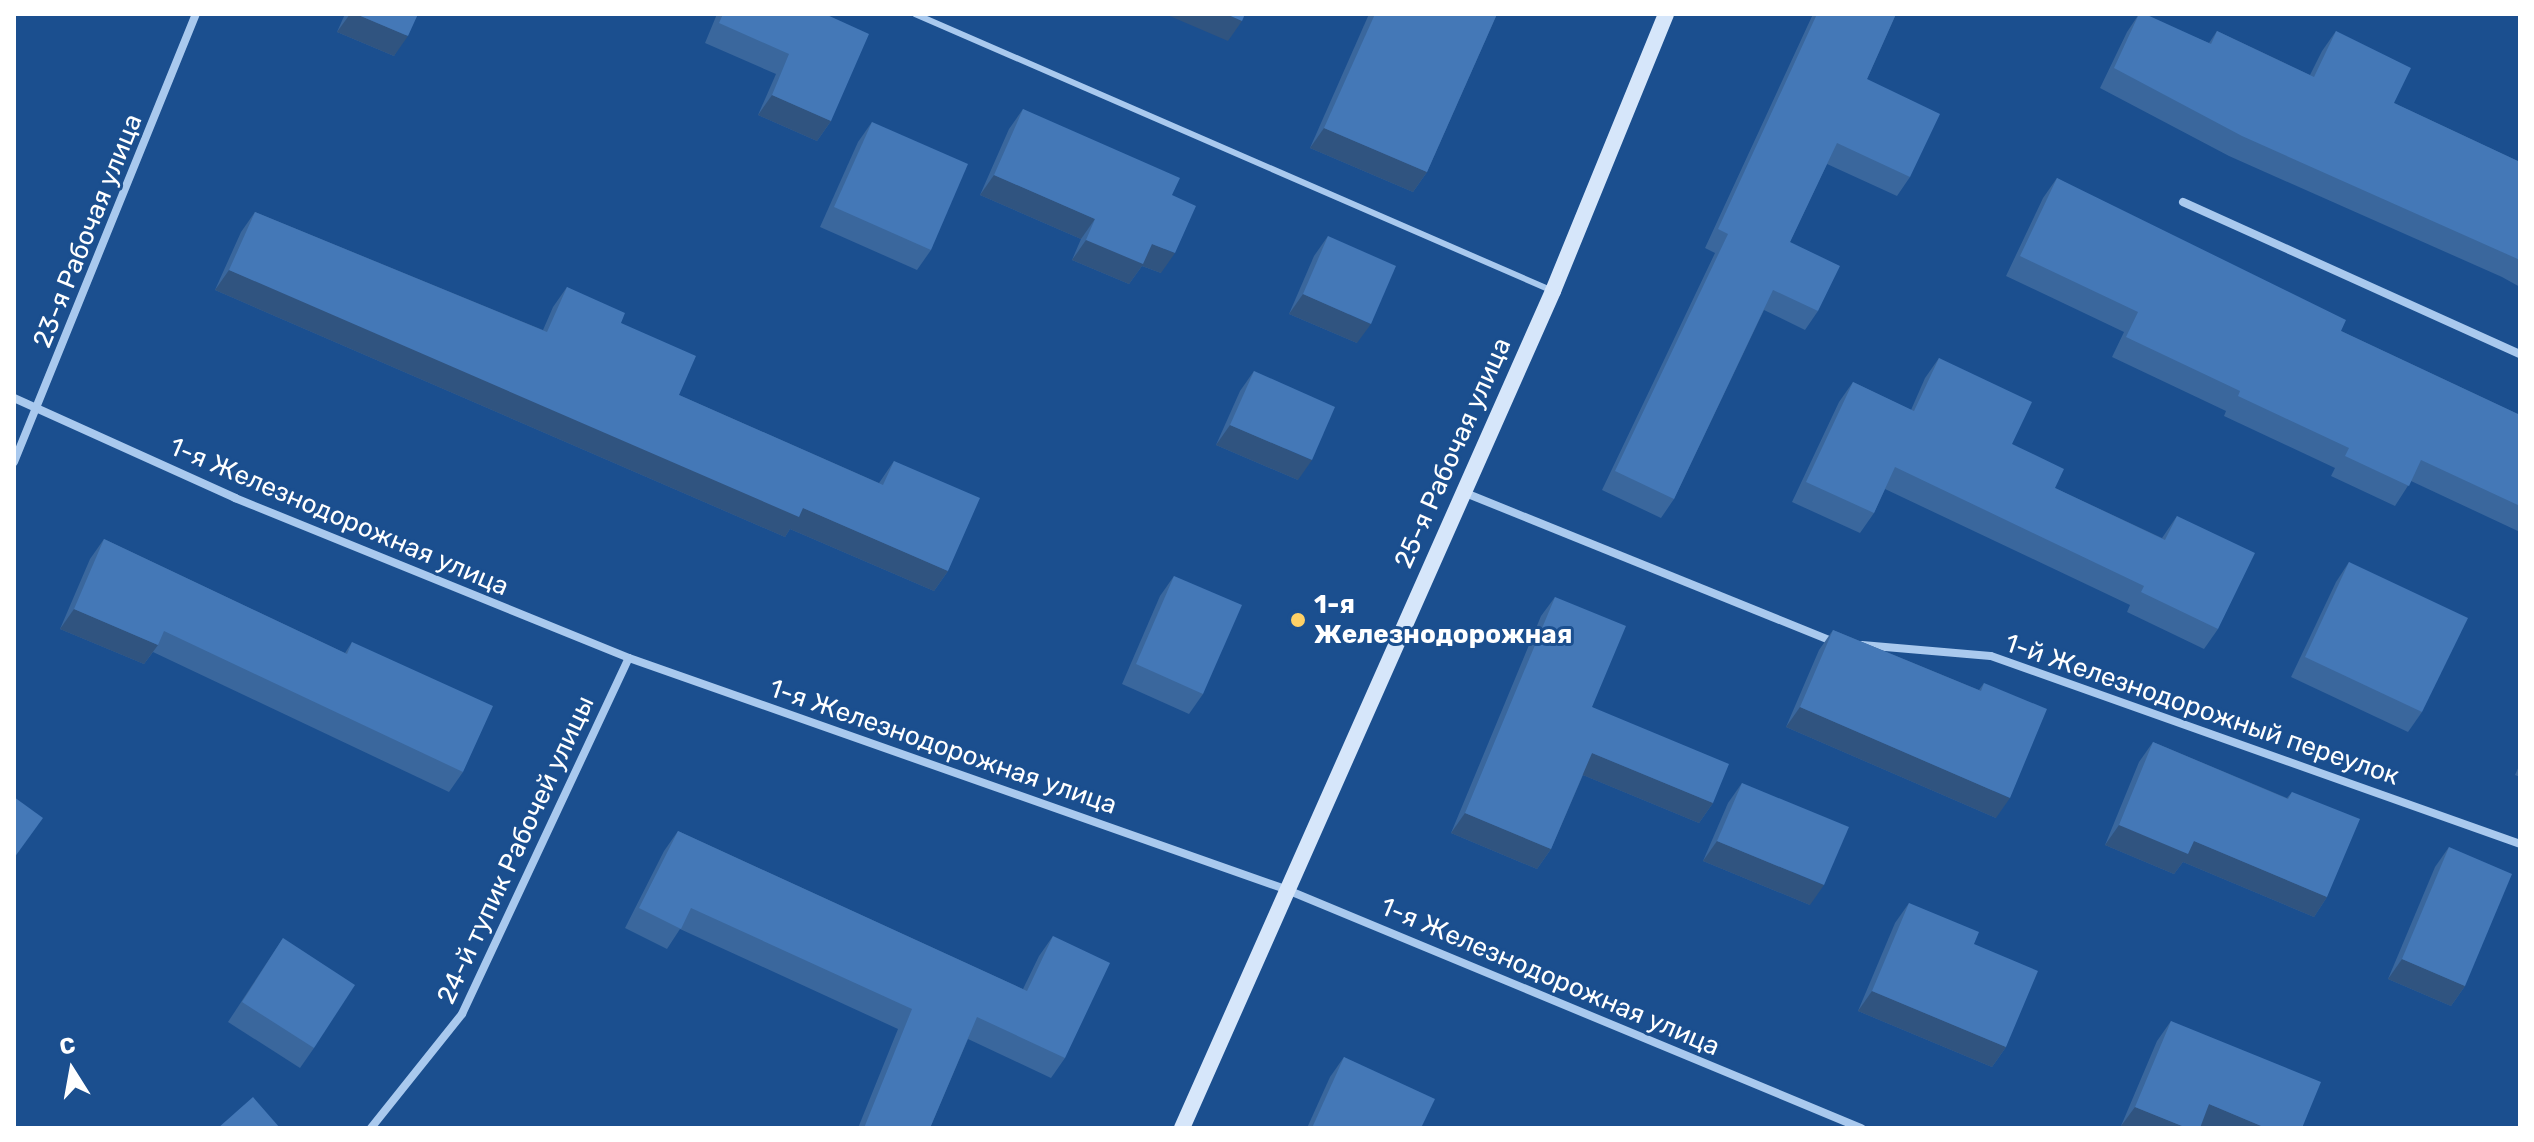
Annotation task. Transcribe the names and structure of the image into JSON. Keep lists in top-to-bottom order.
{
  "streets": {
    "main road": ["25-я Рабочая улица"],
    "street": [
      "23-я Рабочая улица",
      "1-я Железнодорожная улица",
      "1-й Железнодорожный переулок",
      "24-й тупик Рабочей улицы"
    ]
  },
  "crossings": [
    ["23-я Рабочая улица", "1-я Железнодорожная улица"],
    ["25-я Рабочая улица", "1-я Железнодорожная улица"],
    ["25-я Рабочая улица", "1-й Железнодорожный переулок"],
    ["1-я Железнодорожная улица", "24-й тупик Рабочей улицы"]
  ],
  "places": ["1-я Железнодорожная"],
  "north": "top"
}
